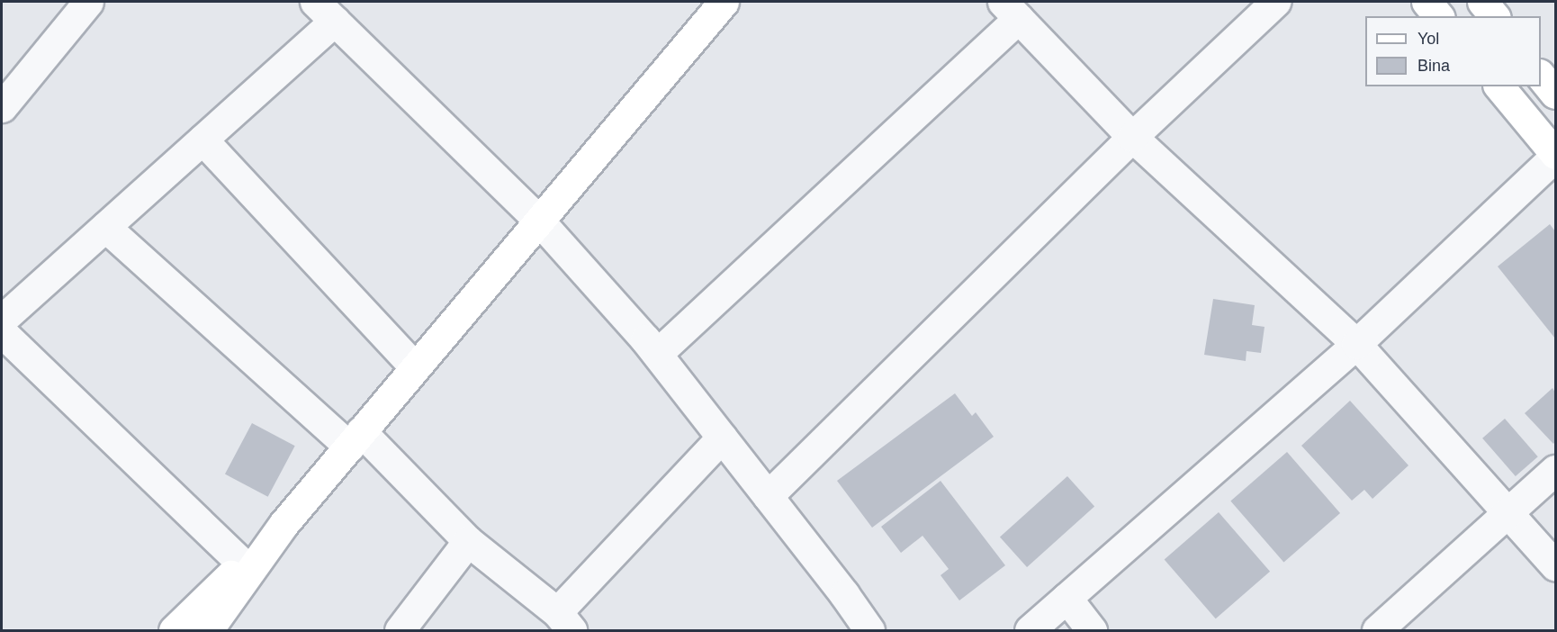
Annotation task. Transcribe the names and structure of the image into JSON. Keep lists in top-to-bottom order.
{
  "legend": ["Yol", "Bina"]
}
